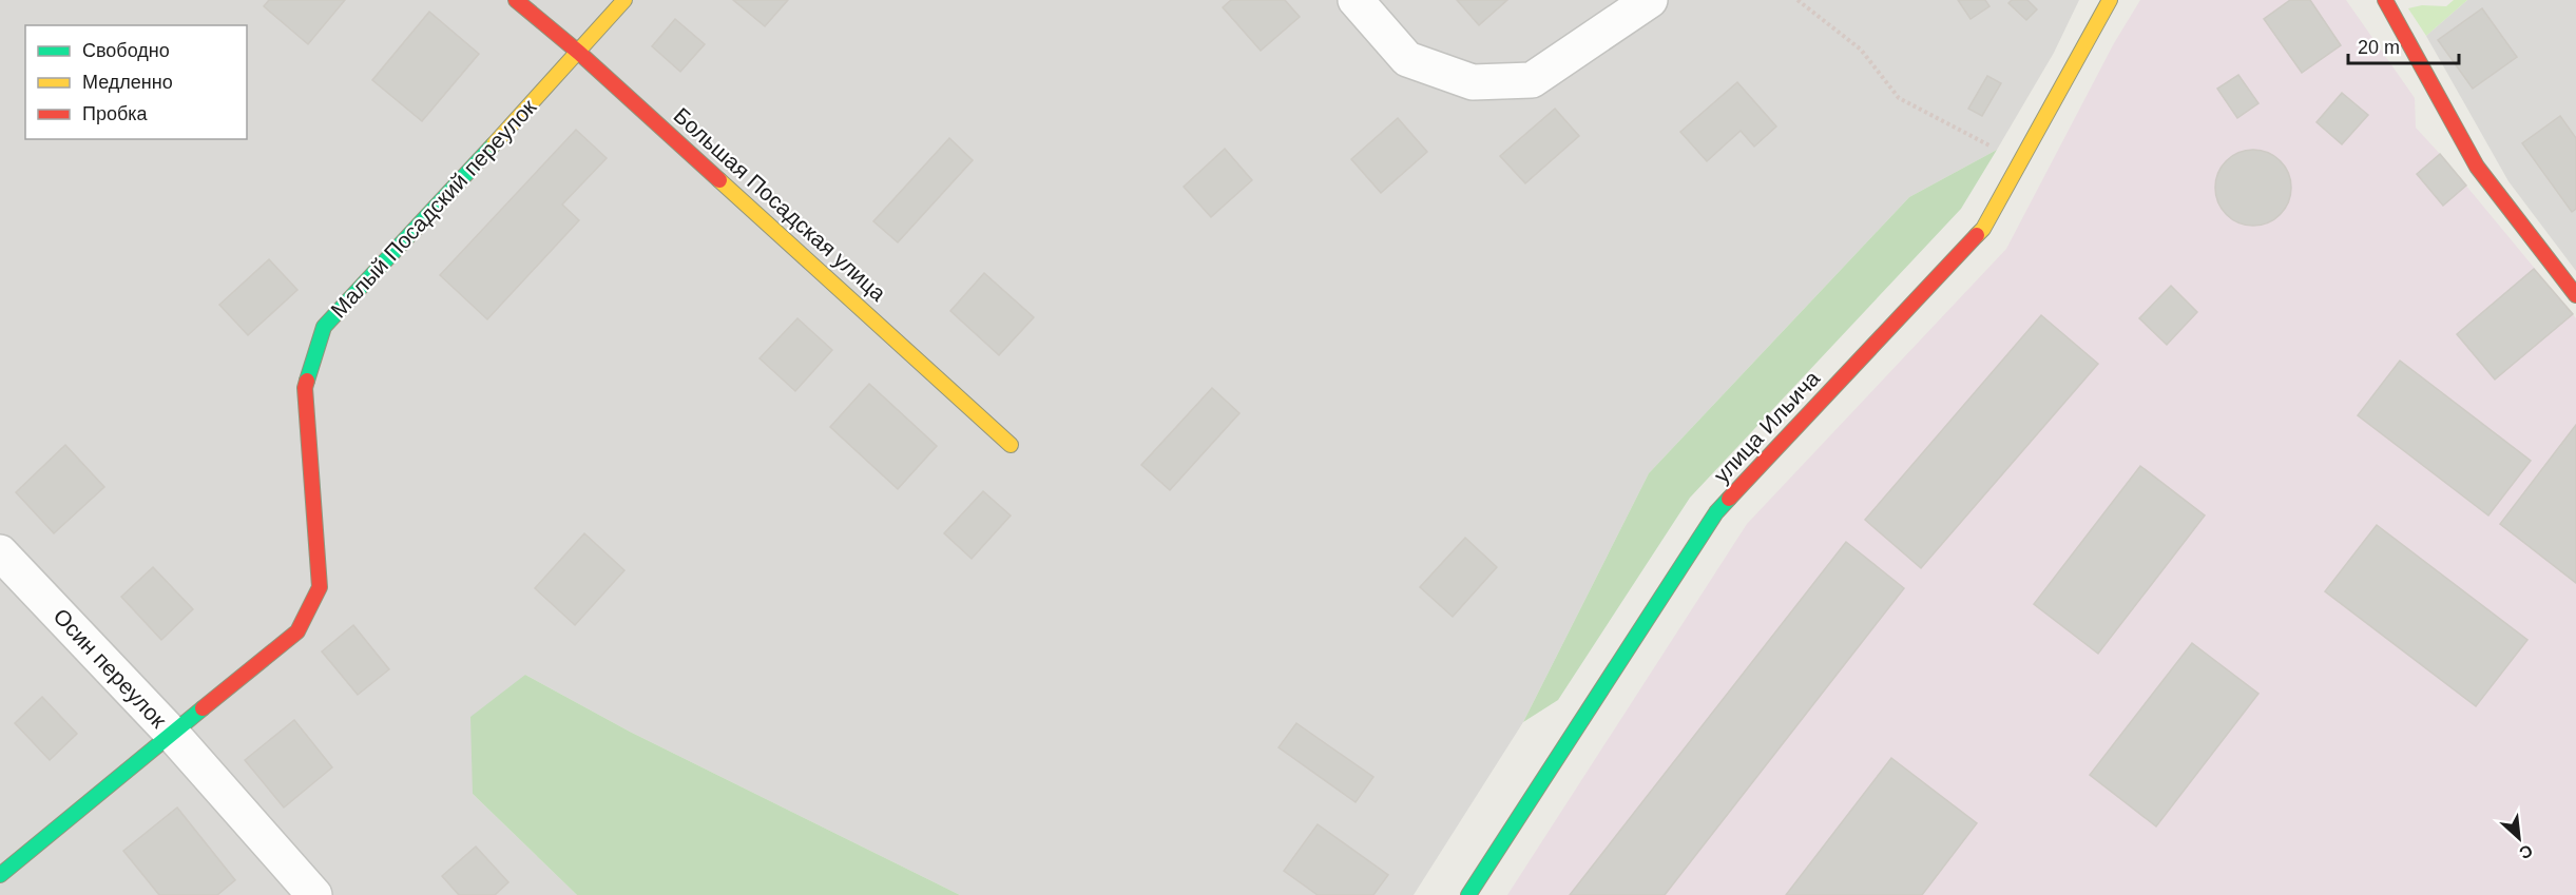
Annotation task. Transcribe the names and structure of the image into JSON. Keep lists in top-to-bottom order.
{
  "streets": {
    "street": [
      "Большая Посадская улица",
      "Малый Посадский переулок",
      "улица Ильича",
      "Осин переулок"
    ]
  },
  "crossings": [
    ["Большая Посадская улица", "Малый Посадский переулок"],
    ["Малый Посадский переулок", "Осин переулок"]
  ],
  "legend": ["Свободно", "Медленно", "Пробка"],
  "scale_bar": "20 m",
  "north": "bottom right"
}
